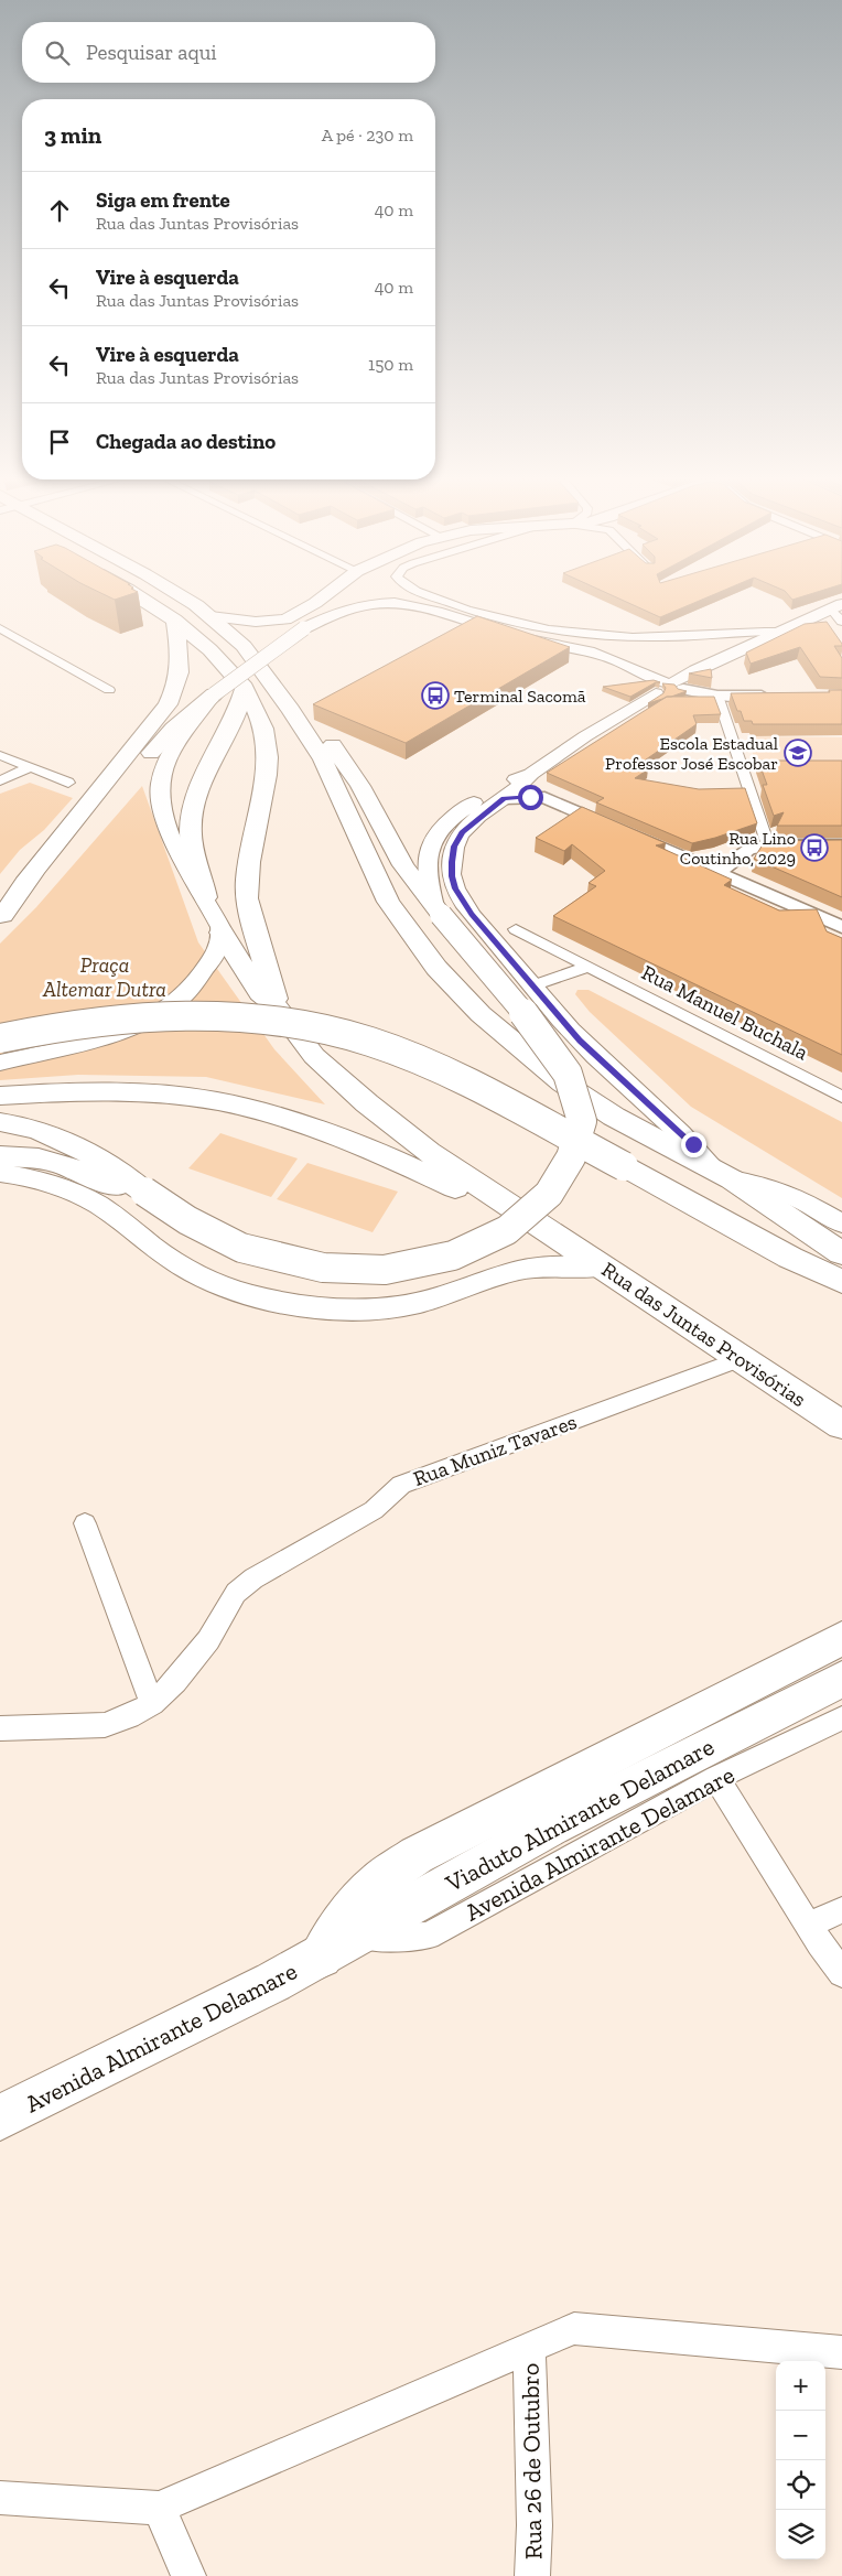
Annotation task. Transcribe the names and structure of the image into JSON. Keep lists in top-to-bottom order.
{
  "streets": {
    "main road": ["Rua das Juntas Provisórias", "Viaduto Almirante Delamare", "Avenida Almirante Delamare"],
    "street": ["Rua Manuel Buchala", "Rua Muniz Tavares", "Rua 26 de Outubro"]
  },
  "crossings": [
    ["Rua das Juntas Provisórias", "Rua Muniz Tavares"],
    ["Viaduto Almirante Delamare", "Avenida Almirante Delamare"]
  ],
  "parks": ["Praça Altemar Dutra"],
  "places": {
    "bus stop": ["Terminal Sacomã", "Rua Lino Coutinho, 2029"],
    "school or university": ["Escola Estadual Professor José Escobar"]
  },
  "page": {
    "search": "Pesquisar aqui",
    "heading": ["3 min", "A pé · 230 m"],
    "list": [
      ["Siga em frente", "Rua das Juntas Provisórias", "40 m"],
      ["Vire à esquerda", "Rua das Juntas Provisórias", "40 m"],
      ["Vire à esquerda", "Rua das Juntas Provisórias", "150 m"],
      "Chegada ao destino"
    ],
    "map_buttons": ["+", "−"]
  }
}
